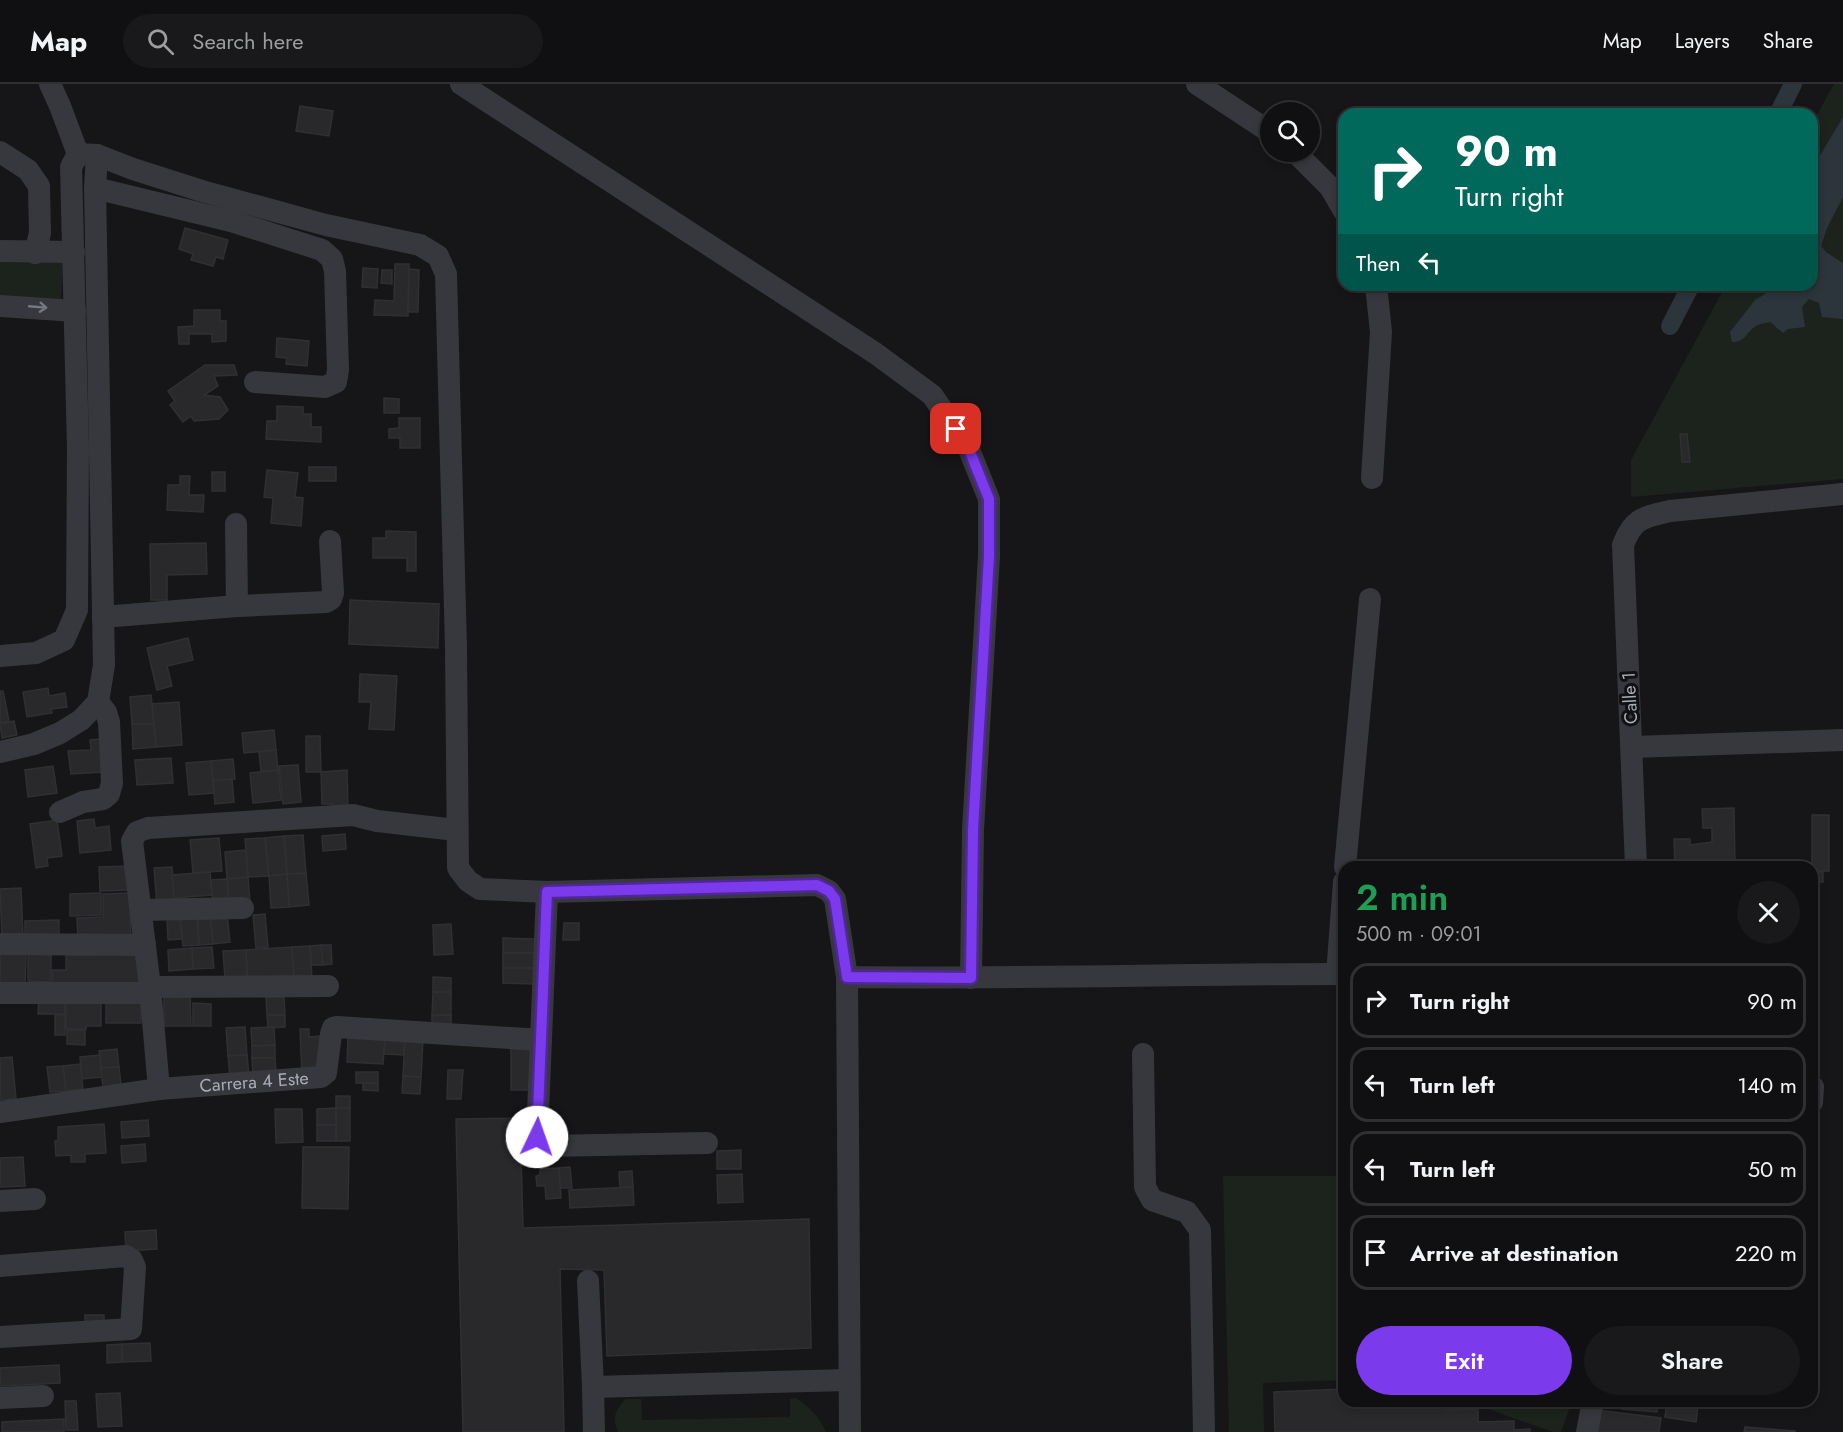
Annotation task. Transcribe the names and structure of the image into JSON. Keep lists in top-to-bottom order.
{
  "streets": {
    "street": ["Calle 1", "Carrera 4 Este"]
  },
  "page": {
    "header": "Map",
    "search": "Search here",
    "nav": ["Map", "Layers", "Share"],
    "turn": ["90 m", "Turn right"],
    "then": "Then",
    "heading": ["2 min", "500 m · 09:01"],
    "list": [
      {
        "name": "Turn right",
        "value": "90 m"
      },
      {
        "name": "Turn left",
        "value": "140 m"
      },
      {
        "name": "Turn left",
        "value": "50 m"
      },
      {
        "name": "Arrive at destination",
        "value": "220 m"
      }
    ],
    "buttons": ["Exit", "Share"]
  }
}
